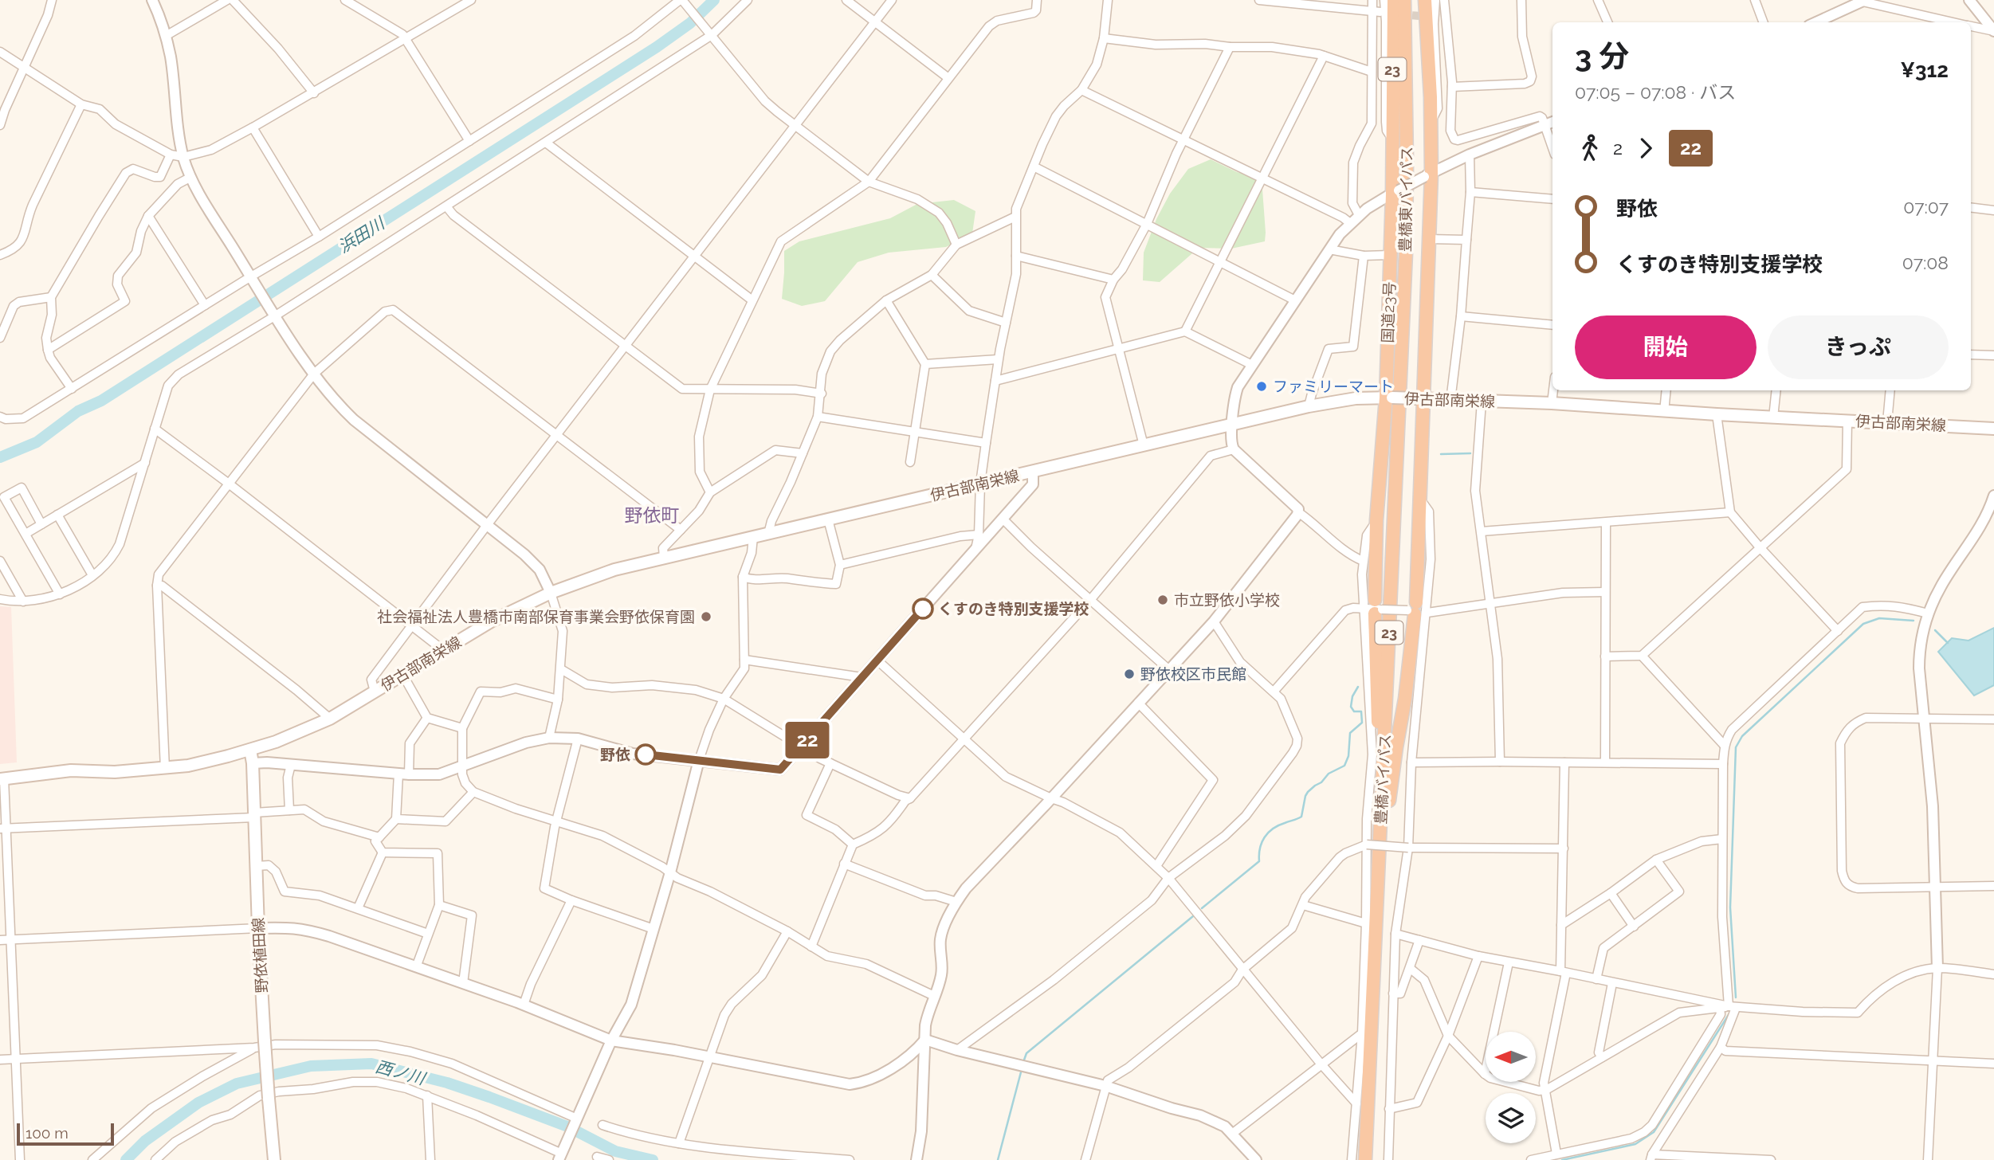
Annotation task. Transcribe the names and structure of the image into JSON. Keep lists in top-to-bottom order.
{
  "streets": {
    "highway": [
      "23",
      "豊橋東バイパス",
      "国道23号",
      "豊橋バイパス"
    ],
    "main road": ["伊古部南栄線", "野依植田線"]
  },
  "crossings": [
    ["23", "豊橋東バイパス"],
    ["23", "国道23号"],
    ["23", "伊古部南栄線"],
    ["23", "豊橋バイパス"],
    ["豊橋東バイパス", "国道23号"],
    ["豊橋東バイパス", "伊古部南栄線"],
    ["豊橋東バイパス", "豊橋バイパス"],
    ["国道23号", "伊古部南栄線"],
    ["国道23号", "豊橋バイパス"],
    ["伊古部南栄線", "豊橋バイパス"],
    ["伊古部南栄線", "野依植田線"]
  ],
  "districts": ["野依町"],
  "water": ["浜田川", "西ノ川"],
  "places": [
    "ファミリーマート",
    "市立野依小学校",
    "くすのき特別支援学校",
    "社会福祉法人豊橋市南部保育事業会野依保育園",
    "野依校区市民館",
    "野依"
  ],
  "lines": ["bus line 22"],
  "scale_bar": "100 m",
  "north": "left",
  "page": {
    "on_map": "22",
    "heading": ["3 分", "07:05 – 07:08 · バス", "¥312"],
    "legs": ["2", "22"],
    "list": [
      {
        "name": "野依",
        "value": "07:07"
      },
      {
        "name": "くすのき特別支援学校",
        "value": "07:08"
      }
    ],
    "buttons": ["開始", "きっぷ"],
    "scale": "100 m"
  }
}
